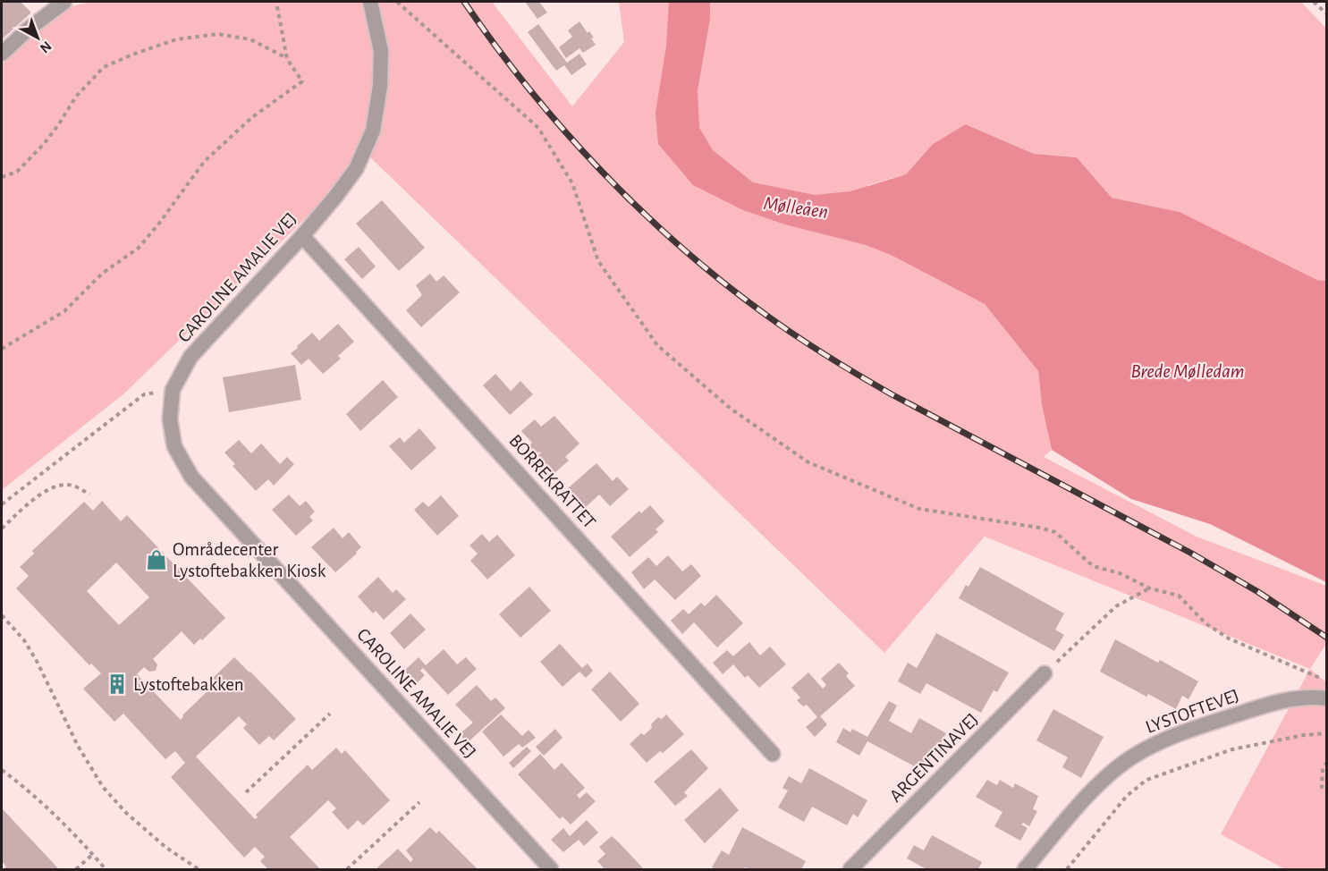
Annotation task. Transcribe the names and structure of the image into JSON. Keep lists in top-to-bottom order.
{
  "streets": {
    "street": [
      "CAROLINE AMALIE VEJ",
      "BORREKRATTET",
      "LYSTOFTEVEJ",
      "ARGENTINAVEJ"
    ]
  },
  "crossings": [
    ["CAROLINE AMALIE VEJ", "BORREKRATTET"]
  ],
  "water": ["Mølleåen", "Brede Mølledam"],
  "places": {
    "shop": ["Områdecenter Lystoftebakken Kiosk"],
    "building": ["Lystoftebakken"]
  },
  "north": "bottom right"
}
